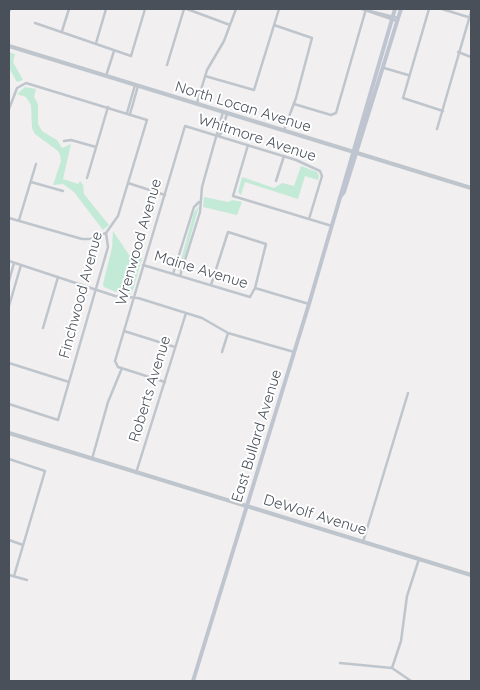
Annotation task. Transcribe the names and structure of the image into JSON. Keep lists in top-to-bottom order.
{
  "streets": {
    "main road": ["East Bullard Avenue"],
    "street": [
      "North Locan Avenue",
      "Whitmore Avenue",
      "Wrenwood Avenue",
      "Maine Avenue",
      "Finchwood Avenue",
      "Roberts Avenue",
      "DeWolf Avenue"
    ]
  },
  "crossings": [
    ["North Locan Avenue", "East Bullard Avenue"],
    ["Whitmore Avenue", "Wrenwood Avenue"],
    ["Wrenwood Avenue", "Maine Avenue"],
    ["Maine Avenue", "East Bullard Avenue"],
    ["Roberts Avenue", "DeWolf Avenue"],
    ["East Bullard Avenue", "DeWolf Avenue"]
  ]
}
